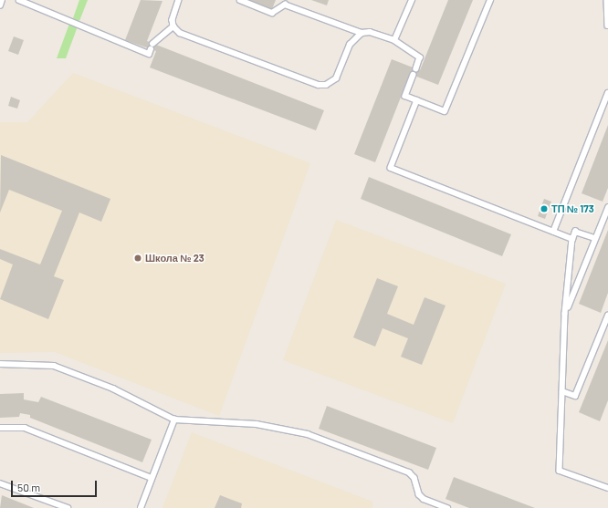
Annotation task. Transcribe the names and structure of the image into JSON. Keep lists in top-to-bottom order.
{
  "places": ["ТП № 173", "Школа № 23"],
  "scale_bar": "50 m"
}
